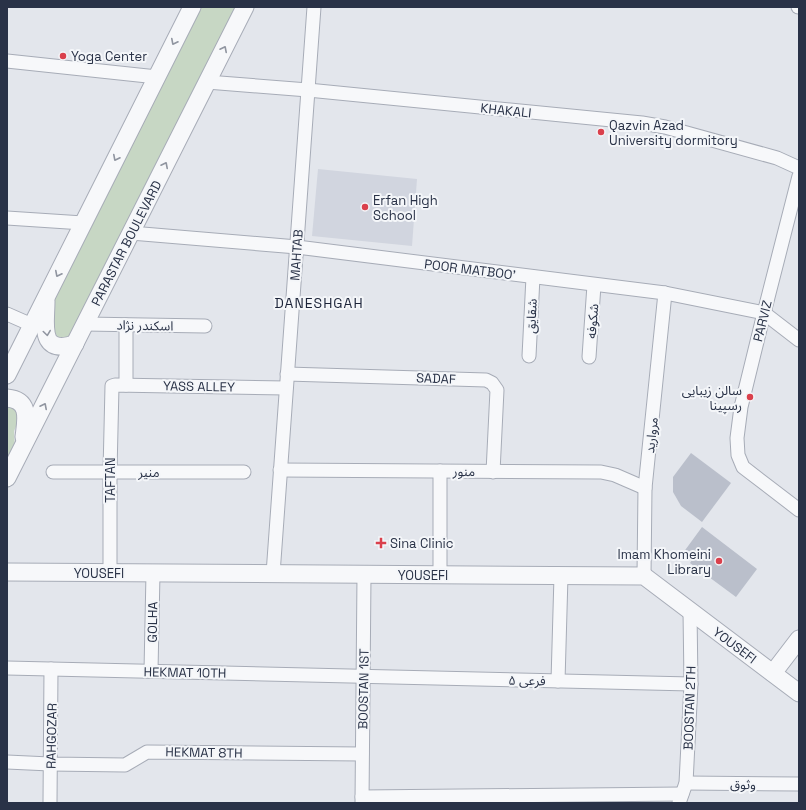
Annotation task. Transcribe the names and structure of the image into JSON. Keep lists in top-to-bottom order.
{
  "streets": {
    "street": [
      "KHAKALI",
      "PARASTAR BOULEVARD",
      "MAHTAB",
      "POOR MATBOO'",
      "شقایق",
      "شکوفه",
      "PARVIZ",
      "اسکندر نژاد",
      "SADAF",
      "YASS ALLEY",
      "مروارید",
      "منور",
      "منیر",
      "TAFTAN",
      "YOUSEFI",
      "GOLHA",
      "HEKMAT 10TH",
      "فرعی ۵",
      "BOOSTAN 1ST",
      "BOOSTAN 2TH",
      "RAHGOZAR",
      "HEKMAT 8TH",
      "وثوق"
    ]
  },
  "crossings": [
    ["KHAKALI", "PARASTAR BOULEVARD"],
    ["KHAKALI", "MAHTAB"],
    ["PARASTAR BOULEVARD", "POOR MATBOO'"],
    ["PARASTAR BOULEVARD", "اسکندر نژاد"],
    ["MAHTAB", "POOR MATBOO'"],
    ["MAHTAB", "SADAF"],
    ["MAHTAB", "YASS ALLEY"],
    ["MAHTAB", "منور"],
    ["MAHTAB", "YOUSEFI"],
    ["POOR MATBOO'", "شقایق"],
    ["POOR MATBOO'", "شکوفه"],
    ["POOR MATBOO'", "PARVIZ"],
    ["POOR MATBOO'", "مروارید"],
    ["SADAF", "منور"],
    ["YASS ALLEY", "TAFTAN"],
    ["مروارید", "منور"],
    ["مروارید", "YOUSEFI"],
    ["منیر", "TAFTAN"],
    ["TAFTAN", "YOUSEFI"],
    ["YOUSEFI", "GOLHA"],
    ["YOUSEFI", "BOOSTAN 1ST"],
    ["YOUSEFI", "BOOSTAN 2TH"],
    ["GOLHA", "HEKMAT 10TH"],
    ["HEKMAT 10TH", "فرعی ۵"],
    ["HEKMAT 10TH", "BOOSTAN 1ST"],
    ["HEKMAT 10TH", "RAHGOZAR"],
    ["فرعی ۵", "BOOSTAN 1ST"],
    ["فرعی ۵", "BOOSTAN 2TH"],
    ["BOOSTAN 1ST", "HEKMAT 8TH"],
    ["BOOSTAN 1ST", "وثوق"],
    ["BOOSTAN 2TH", "وثوق"],
    ["RAHGOZAR", "HEKMAT 8TH"]
  ],
  "districts": ["DANESHGAH"],
  "places": {
    "other": [
      "Yoga Center",
      "Qazvin Azad University dormitory",
      "Erfan High School",
      "سالن زیبایی رسپینا",
      "Imam Khomeini Library"
    ],
    "health": ["Sina Clinic"]
  }
}
